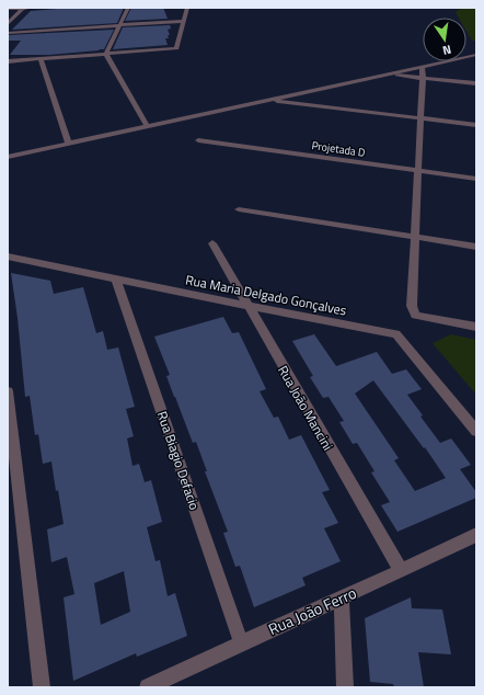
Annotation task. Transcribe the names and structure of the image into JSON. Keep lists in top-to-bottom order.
{
  "streets": {
    "street": [
      "Projetada D",
      "Rua Maria Delgado Gonçalves",
      "Rua João Mancini",
      "Rua Biagio Defacio",
      "Rua João Ferro"
    ]
  },
  "crossings": [
    ["Rua Maria Delgado Gonçalves", "Rua João Mancini"],
    ["Rua Maria Delgado Gonçalves", "Rua Biagio Defacio"],
    ["Rua João Mancini", "Rua João Ferro"],
    ["Rua Biagio Defacio", "Rua João Ferro"]
  ],
  "north": "bottom"
}
